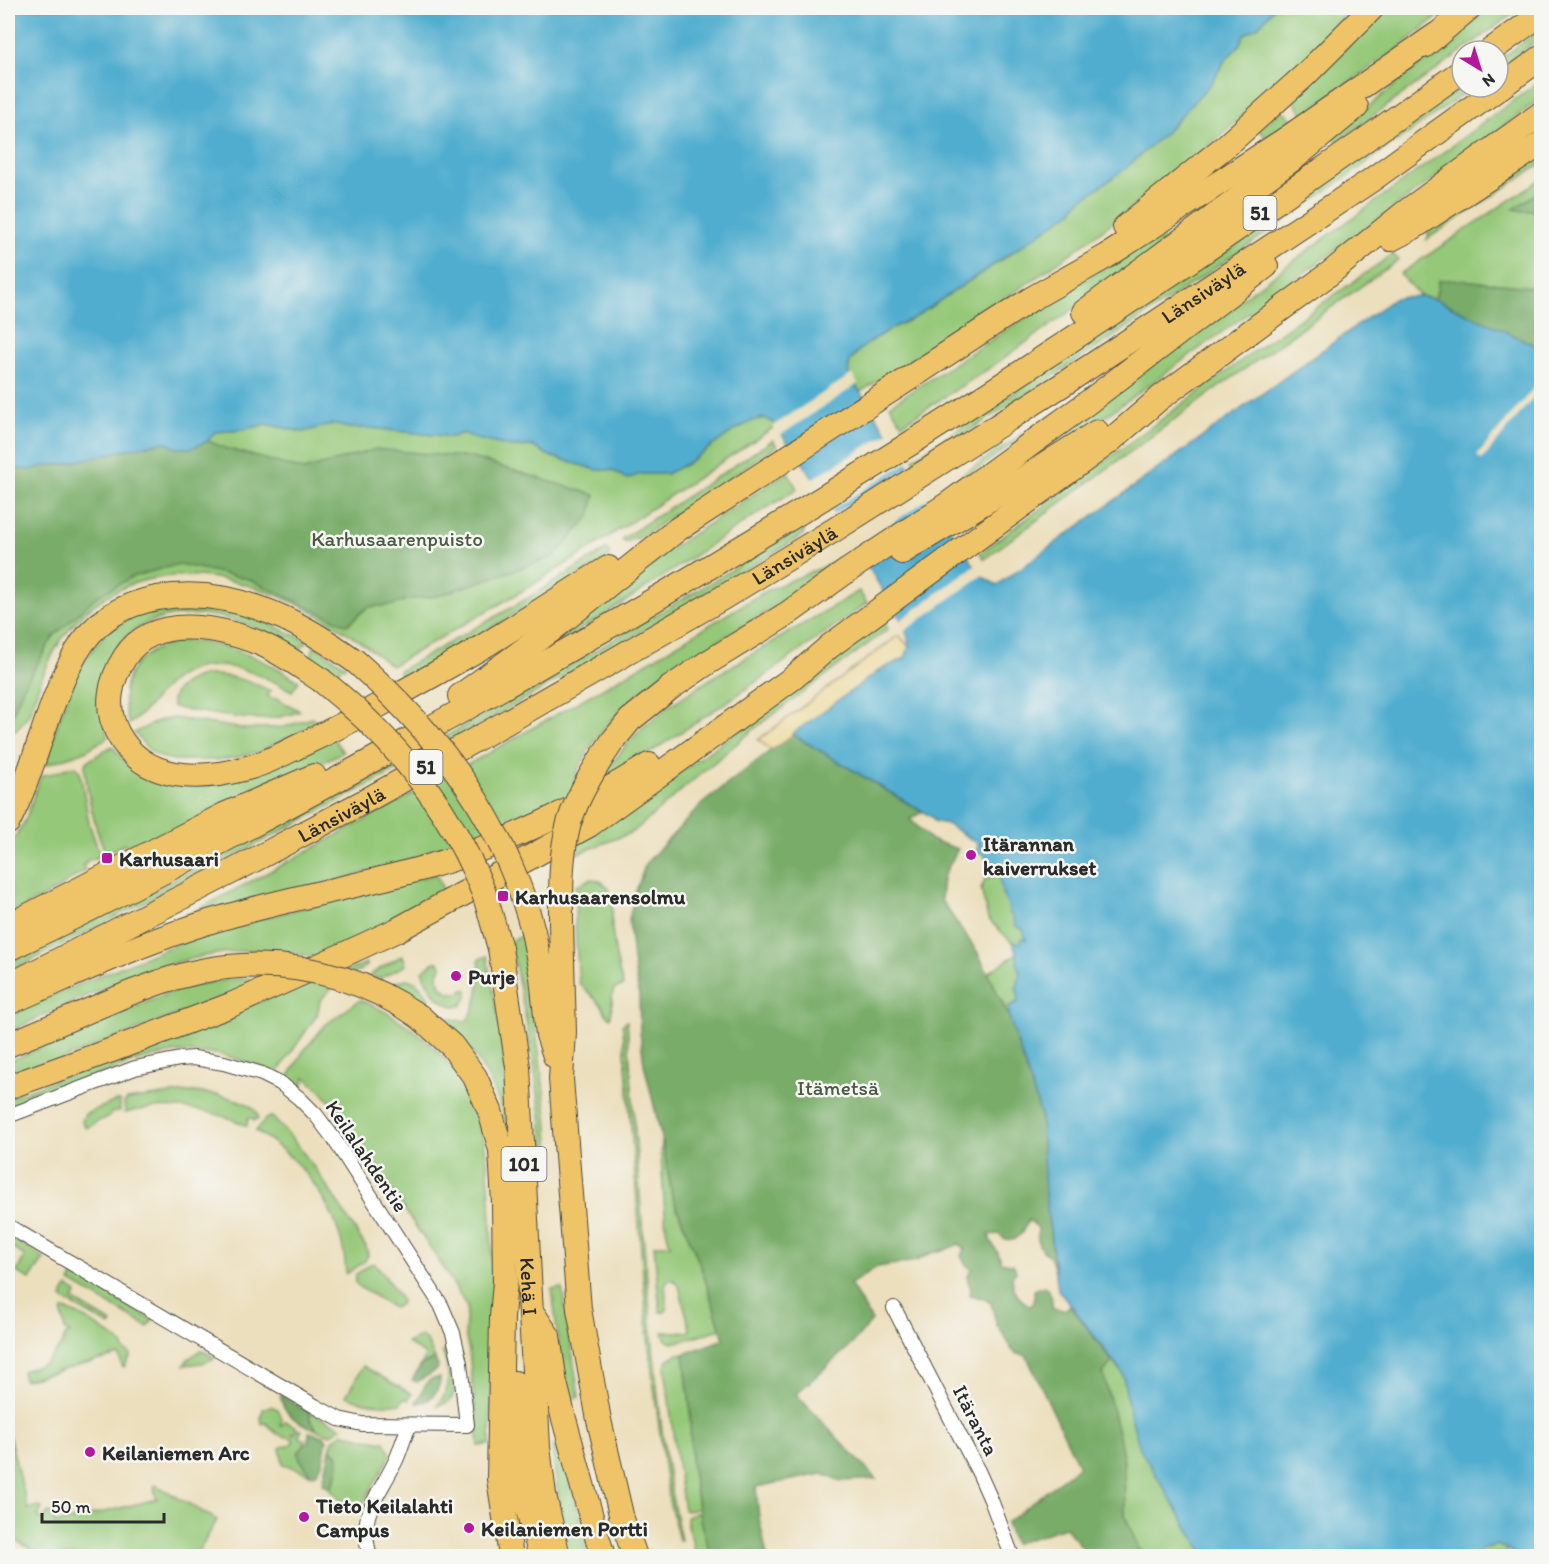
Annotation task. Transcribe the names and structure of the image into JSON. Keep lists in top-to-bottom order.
{
  "streets": {
    "highway": [
      "51",
      "Länsiväylä",
      "101",
      "Kehä I"
    ],
    "street": ["Keilalahdentie", "Itäranta"]
  },
  "parks": ["Karhusaarenpuisto", "Itämetsä"],
  "places": {
    "other": [
      "Itärannan kaiverrukset",
      "Purje",
      "Keilaniemen Arc",
      "Tieto Keilalahti Campus",
      "Keilaniemen Portti"
    ],
    "transit": ["Karhusaari", "Karhusaarensolmu"]
  },
  "scale_bar": "50 m",
  "north": "bottom right"
}
